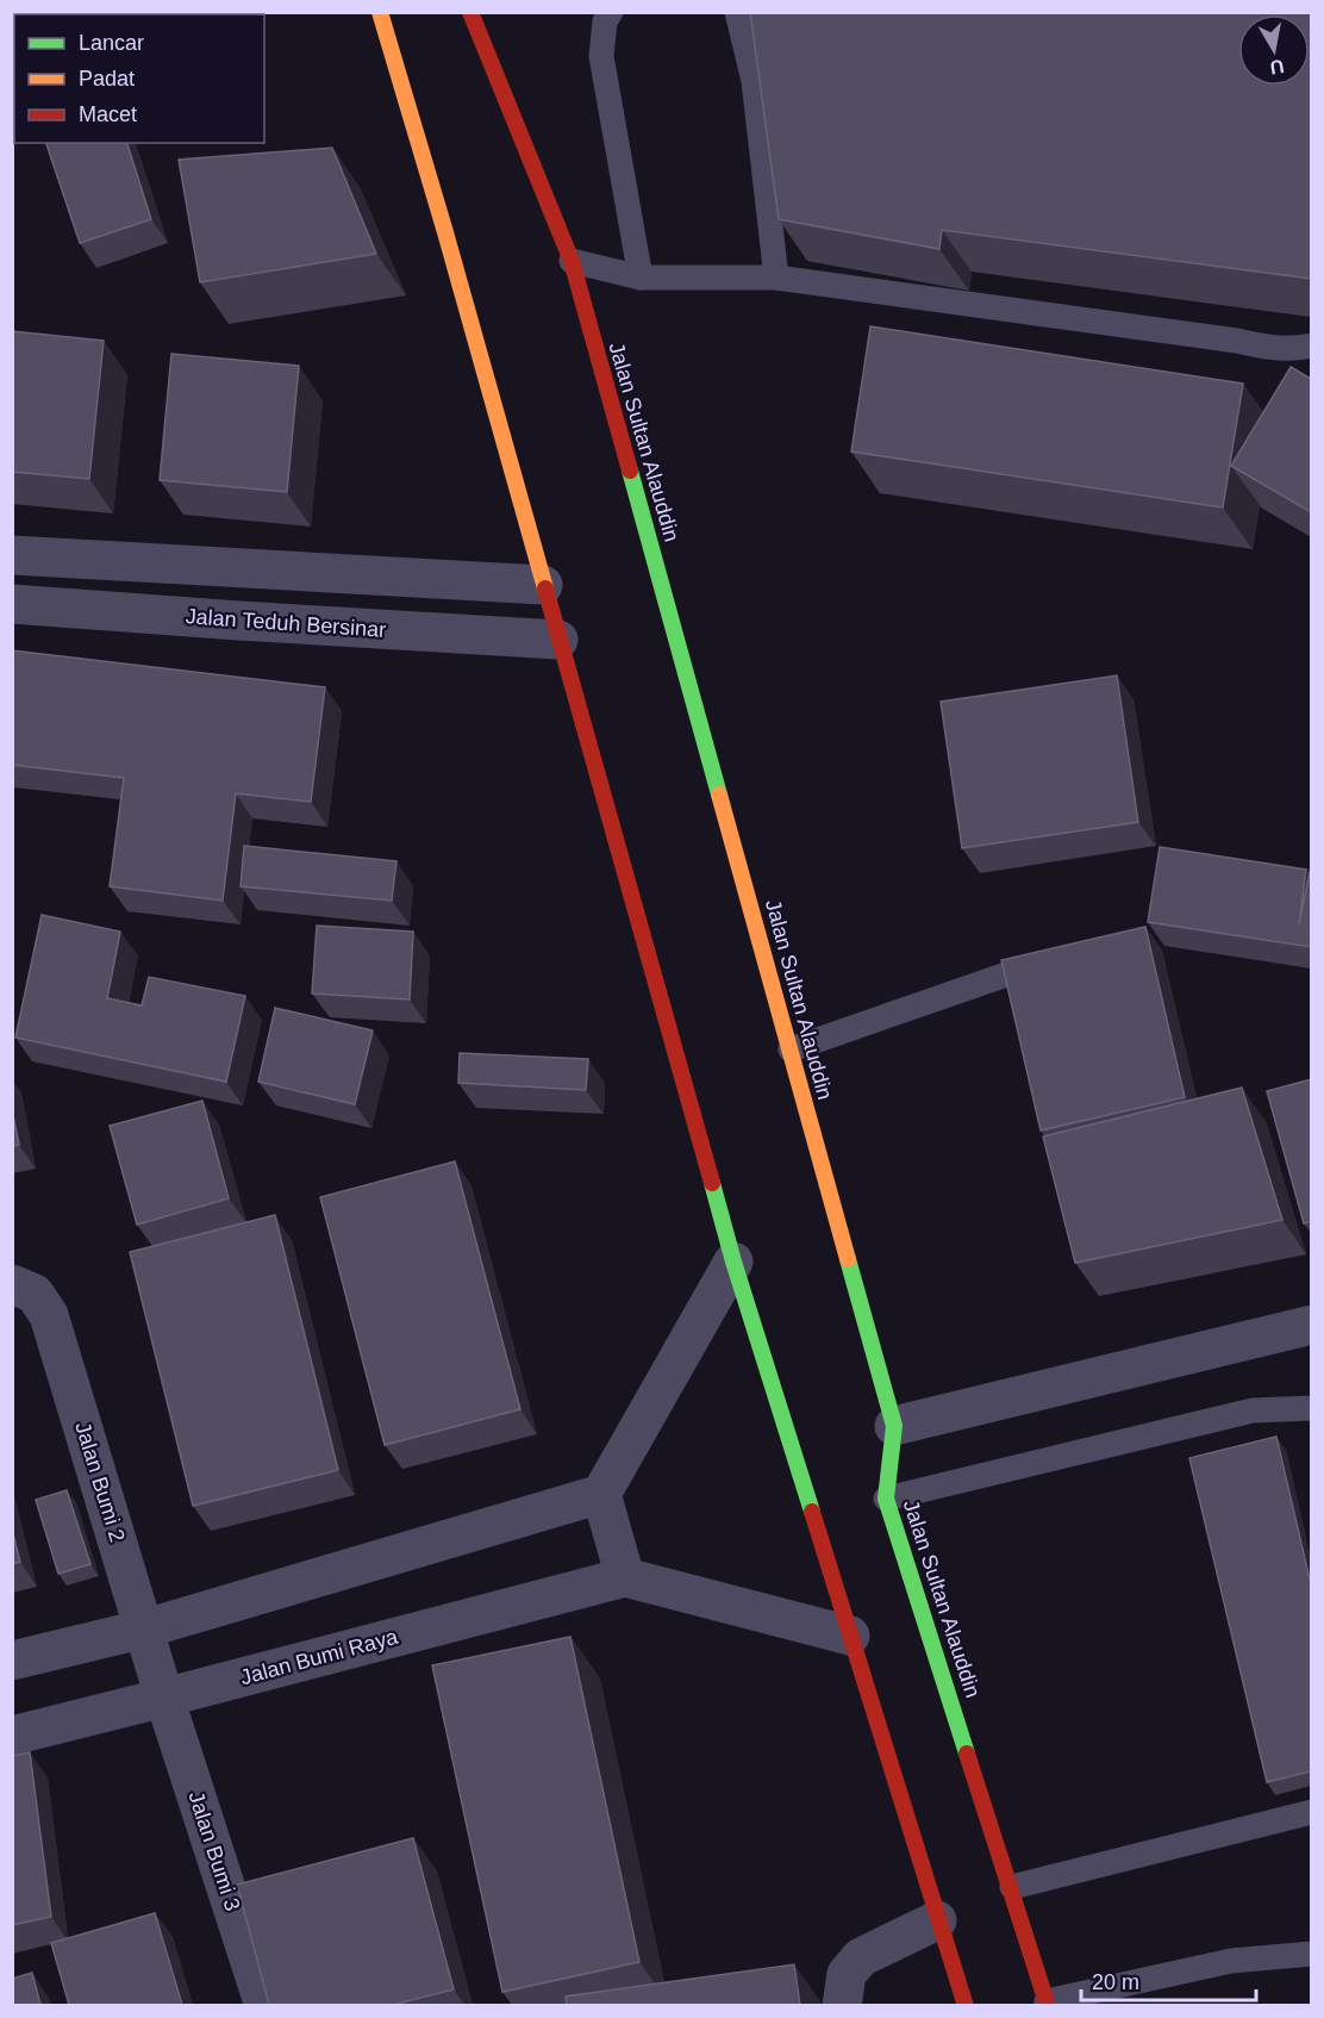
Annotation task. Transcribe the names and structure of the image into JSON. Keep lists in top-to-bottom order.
{
  "streets": {
    "highway": ["Jalan Sultan Alauddin"],
    "street": [
      "Jalan Teduh Bersinar",
      "Jalan Bumi 2",
      "Jalan Bumi Raya",
      "Jalan Bumi 3"
    ]
  },
  "crossings": [
    ["Jalan Bumi 2", "Jalan Bumi Raya"],
    ["Jalan Bumi 2", "Jalan Bumi 3"],
    ["Jalan Bumi Raya", "Jalan Bumi 3"]
  ],
  "legend": ["Lancar", "Padat", "Macet"],
  "scale_bar": "20 m",
  "north": "bottom"
}
